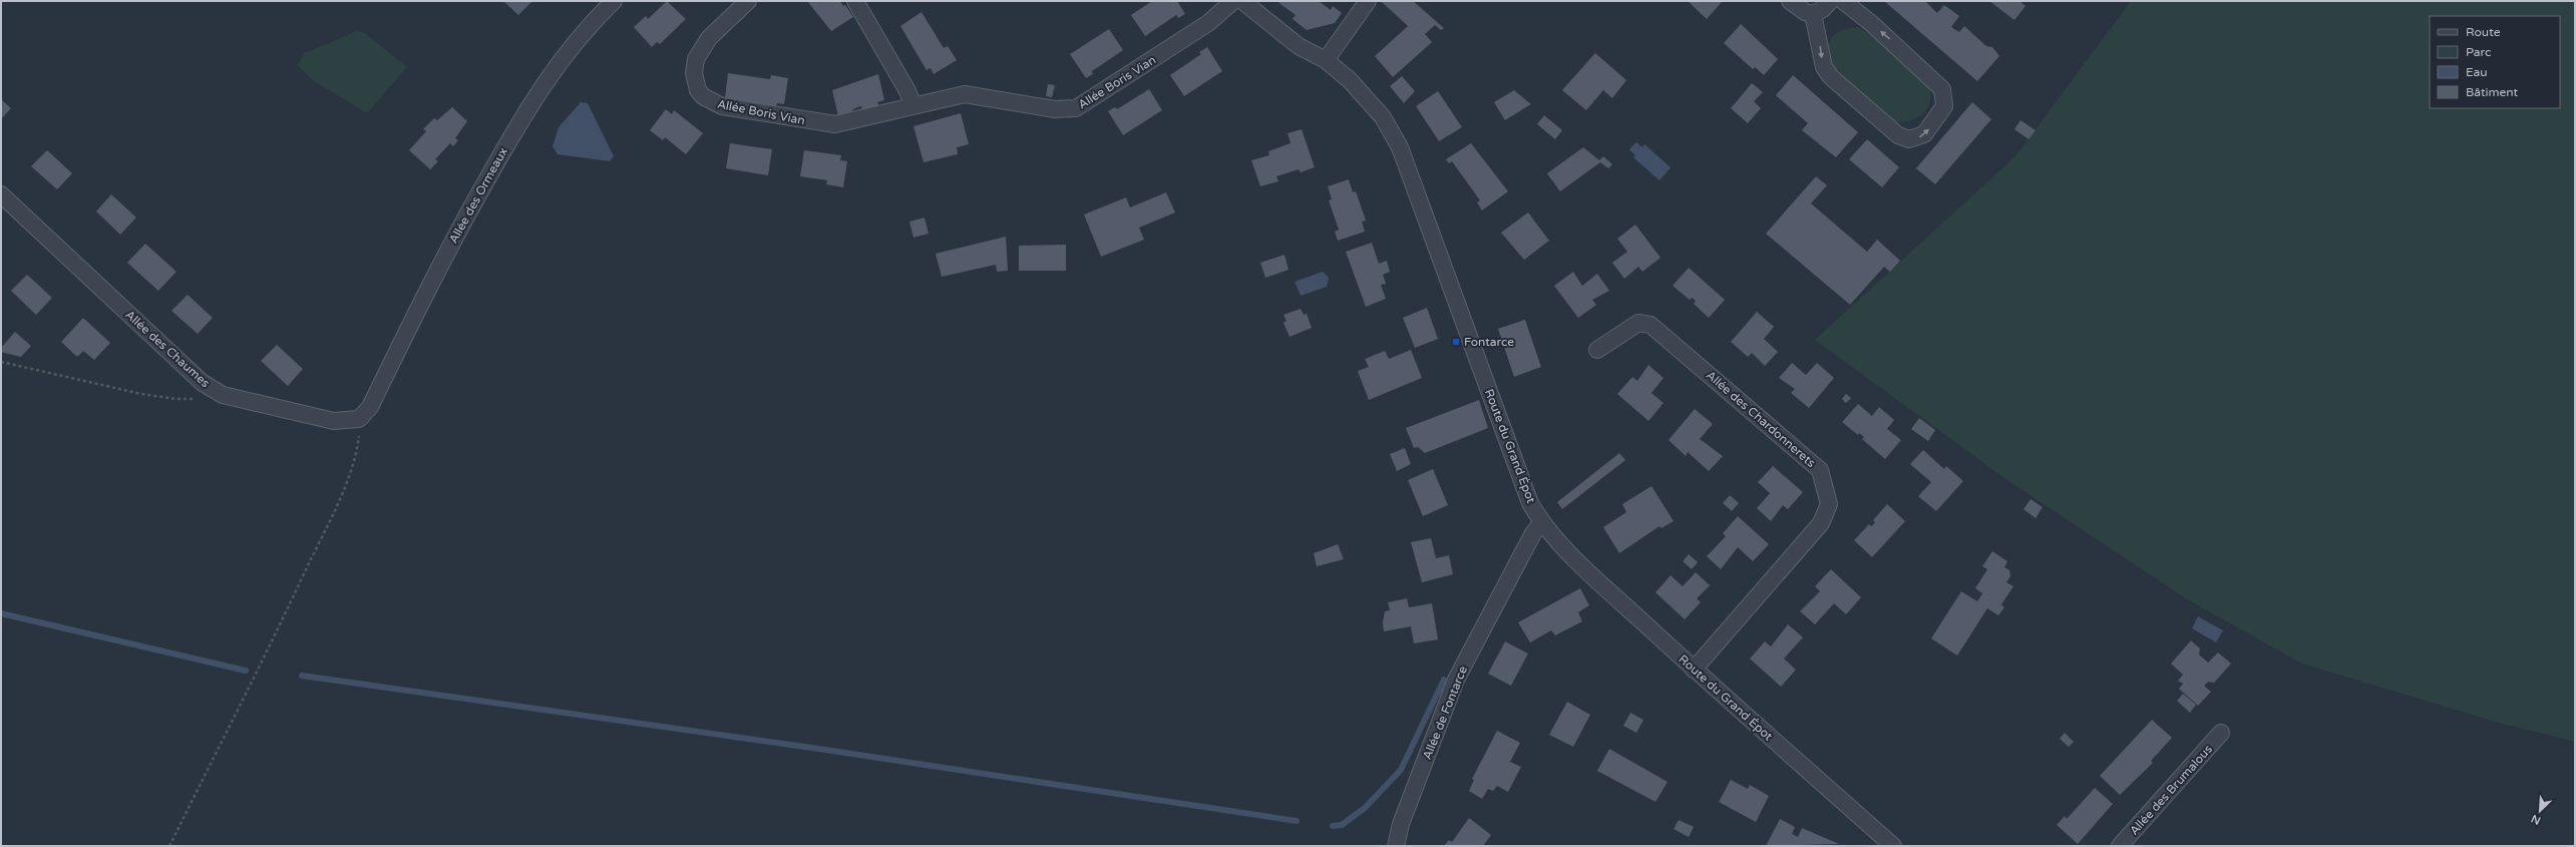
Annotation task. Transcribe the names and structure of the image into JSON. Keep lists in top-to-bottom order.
{
  "streets": {
    "street": [
      "Allée Boris Vian",
      "Allée des Ormeaux",
      "Allée des Chaumes",
      "Allée des Chardonnerets",
      "Route du Grand Épot",
      "Allée de Fontarce",
      "Allée des Brumalous"
    ]
  },
  "crossings": [
    ["Allée des Ormeaux", "Allée des Chaumes"],
    ["Allée des Chardonnerets", "Route du Grand Épot"],
    ["Route du Grand Épot", "Allée de Fontarce"]
  ],
  "places": {
    "transit": ["Fontarce"]
  },
  "legend": [
    "Route",
    "Parc",
    "Eau",
    "Bâtiment"
  ],
  "north": "bottom left"
}
